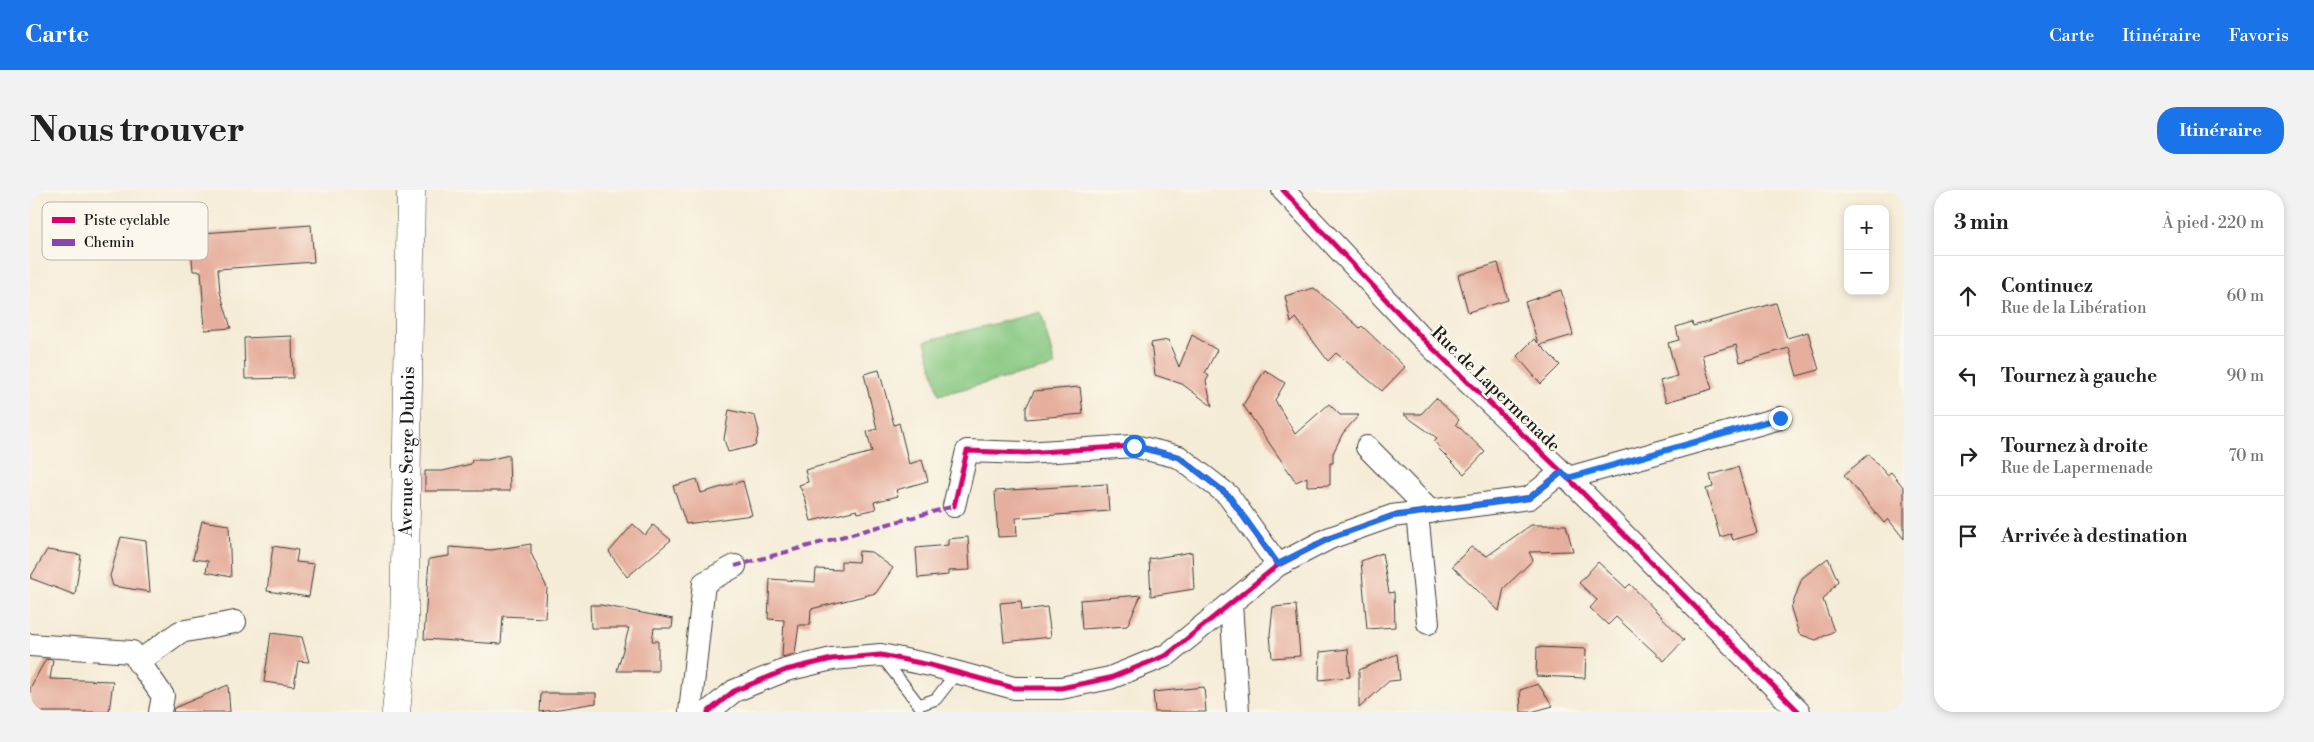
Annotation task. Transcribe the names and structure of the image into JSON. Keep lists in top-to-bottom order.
{
  "streets": {
    "street": ["Rue de Lapermenade", "Avenue Serge Dubois"]
  },
  "legend": ["Piste cyclable", "Chemin"],
  "page": {
    "header": "Carte",
    "nav": ["Carte", "Itinéraire", "Favoris"],
    "buttons": "Itinéraire",
    "title": "Nous trouver",
    "heading": ["3 min", "À pied · 220 m"],
    "map_buttons": ["+", "−"],
    "list": [
      ["Continuez", "Rue de la Libération", "60 m"],
      ["Tournez à gauche", "90 m"],
      ["Tournez à droite", "Rue de Lapermenade", "70 m"],
      "Arrivée à destination"
    ]
  }
}
